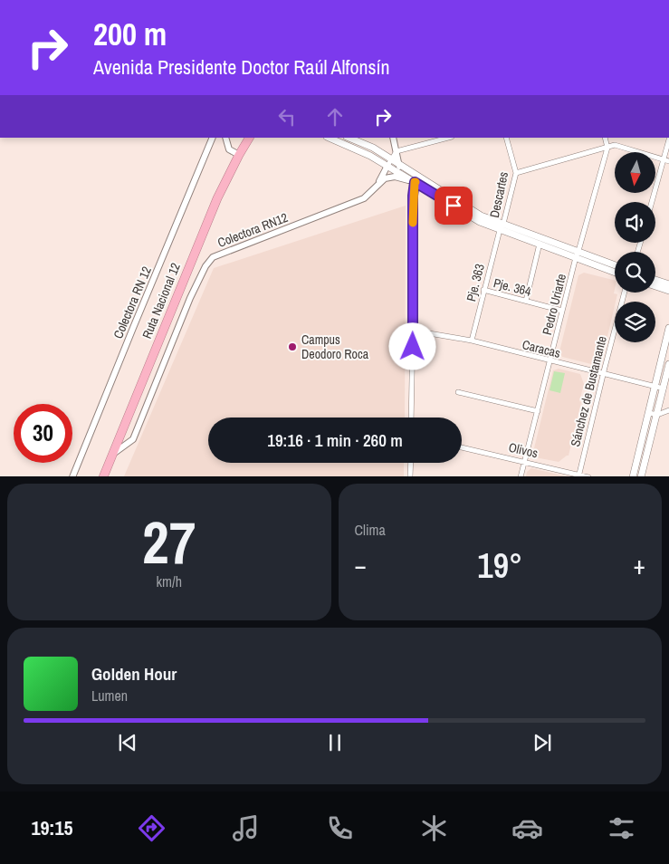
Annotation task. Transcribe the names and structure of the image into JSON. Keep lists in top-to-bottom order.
{
  "streets": {
    "highway": ["Ruta Nacional 12"],
    "street": [
      "Descartes",
      "Colectora RN12",
      "Pje. 363",
      "Pje. 364",
      "Colectora RN 12",
      "Pedro Uriarte",
      "Caracas",
      "Sánchez de Bustamante",
      "Olivos"
    ]
  },
  "crossings": [
    ["Descartes", "Pje. 363"],
    ["Colectora RN12", "Ruta Nacional 12"],
    ["Pje. 363", "Pje. 364"],
    ["Pje. 363", "Caracas"],
    ["Pje. 364", "Pedro Uriarte"],
    ["Pedro Uriarte", "Caracas"],
    ["Pedro Uriarte", "Olivos"],
    ["Caracas", "Sánchez de Bustamante"],
    ["Sánchez de Bustamante", "Olivos"]
  ],
  "places": ["Campus Deodoro Roca"],
  "north": "bottom",
  "page": {
    "turn": ["200 m", "Avenida Presidente Doctor Raúl Alfonsín"],
    "limit": "30",
    "trip": "19:16 · 1 min · 260 m",
    "tile": [
      ["27", "km/h"],
      "Clima"
    ],
    "heat": ["−", "19°", "+"],
    "song": ["Golden Hour", "Lumen"],
    "tabs": "19:15"
  }
}
